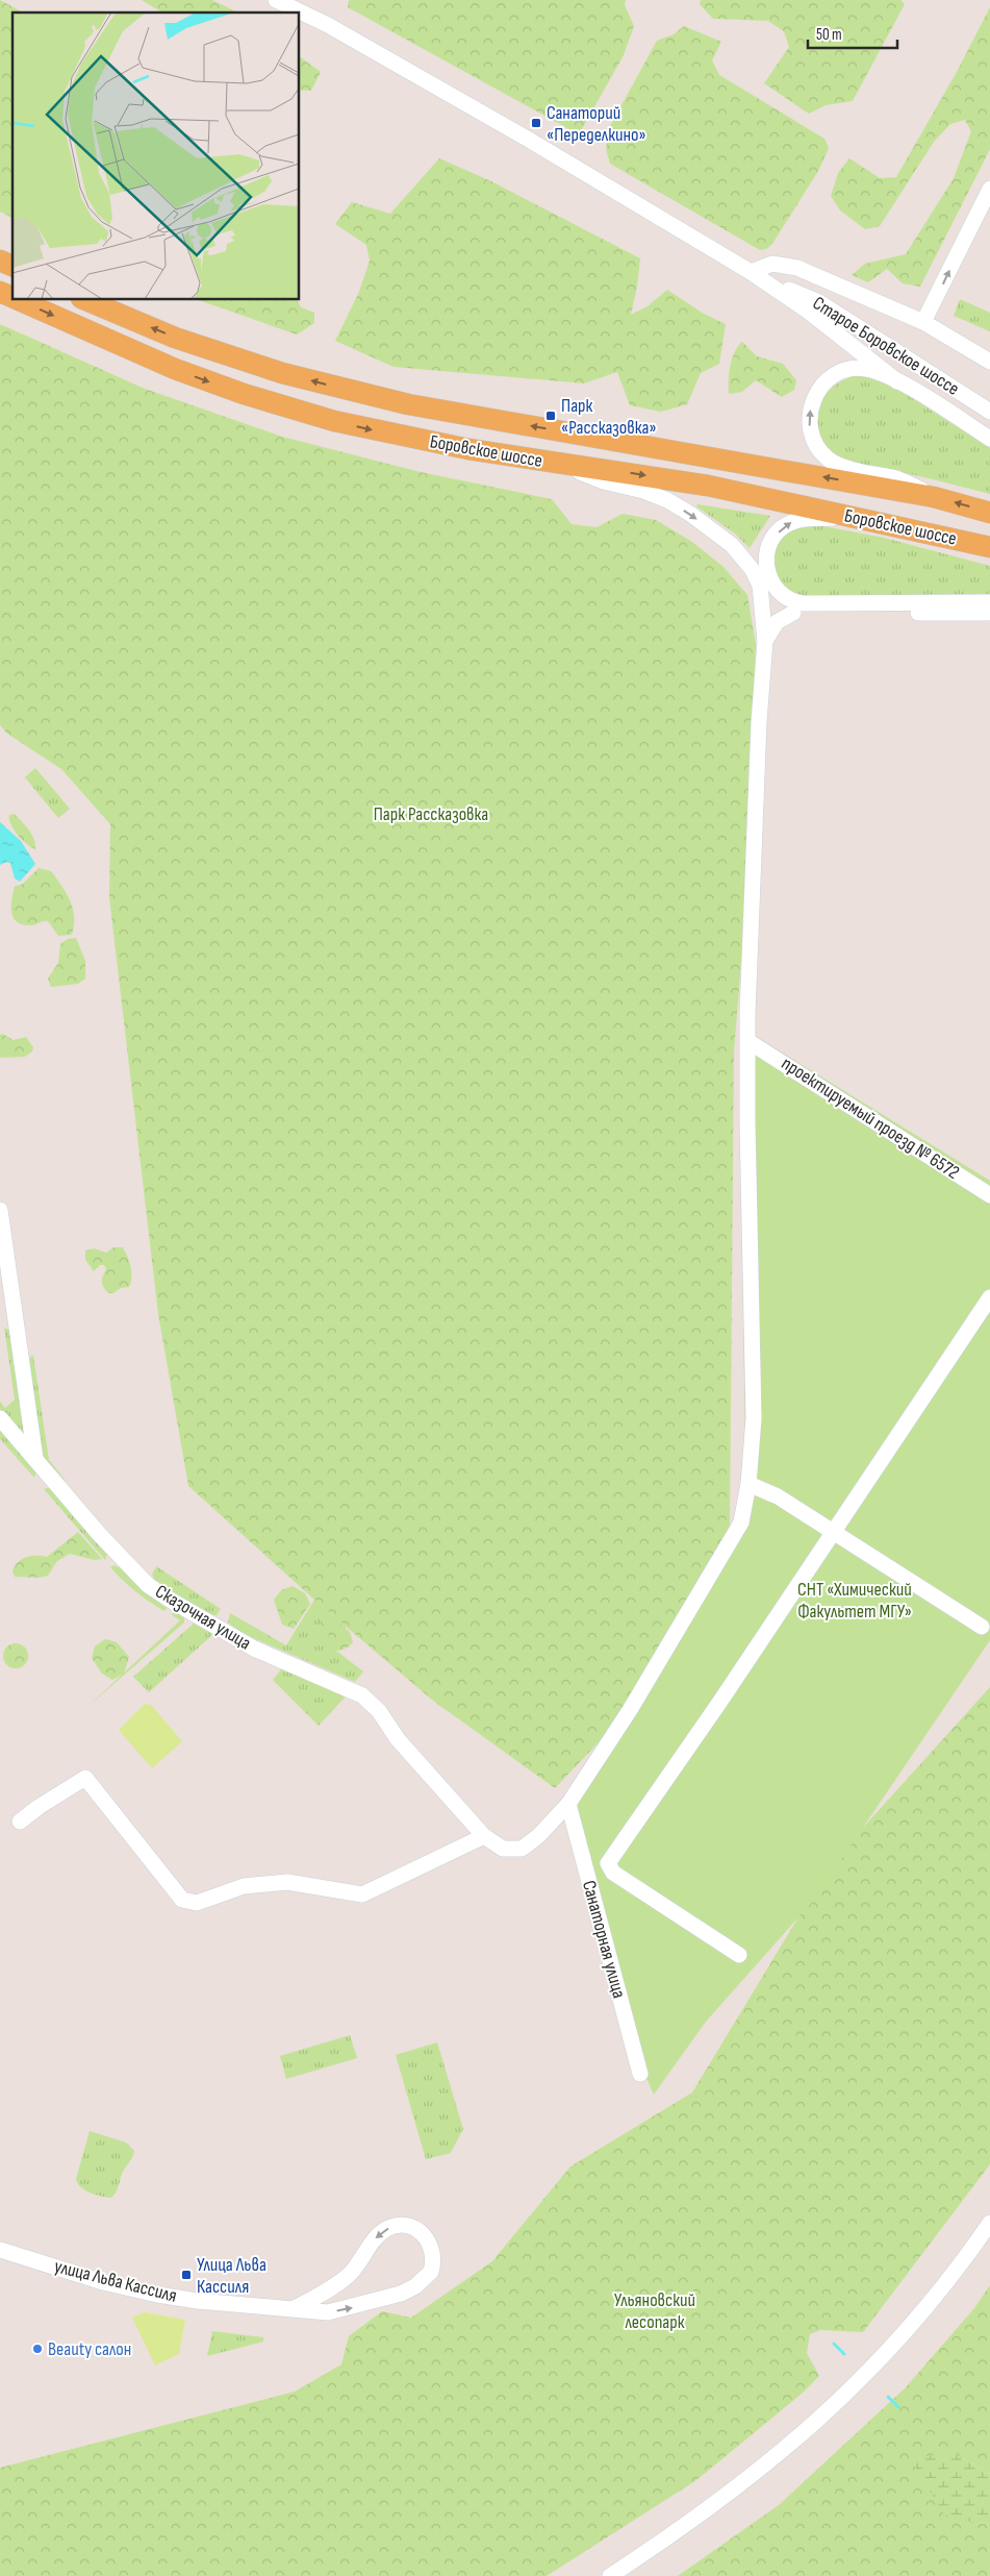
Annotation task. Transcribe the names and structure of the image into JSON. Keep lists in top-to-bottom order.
{
  "streets": {
    "main road": ["Боровское шоссе"],
    "street": [
      "Старое Боровское шоссе",
      "проектируемый проезд № 6572",
      "Сказочная улица",
      "Санаторная улица",
      "улица Льва Кассиля"
    ]
  },
  "crossings": [
    ["проектируемый проезд № 6572", "Сказочная улица"],
    ["Сказочная улица", "Санаторная улица"]
  ],
  "parks": ["Парк Рассказовка", "СНТ «Химический Факультет МГУ»", "Ульяновский лесопарк"],
  "places": {
    "transit": ["Санаторий «Переделкино»", "Парк «Рассказовка»", "Улица Льва Кассиля"],
    "other": ["Beauty салон"]
  },
  "scale_bar": "50 m"
}
